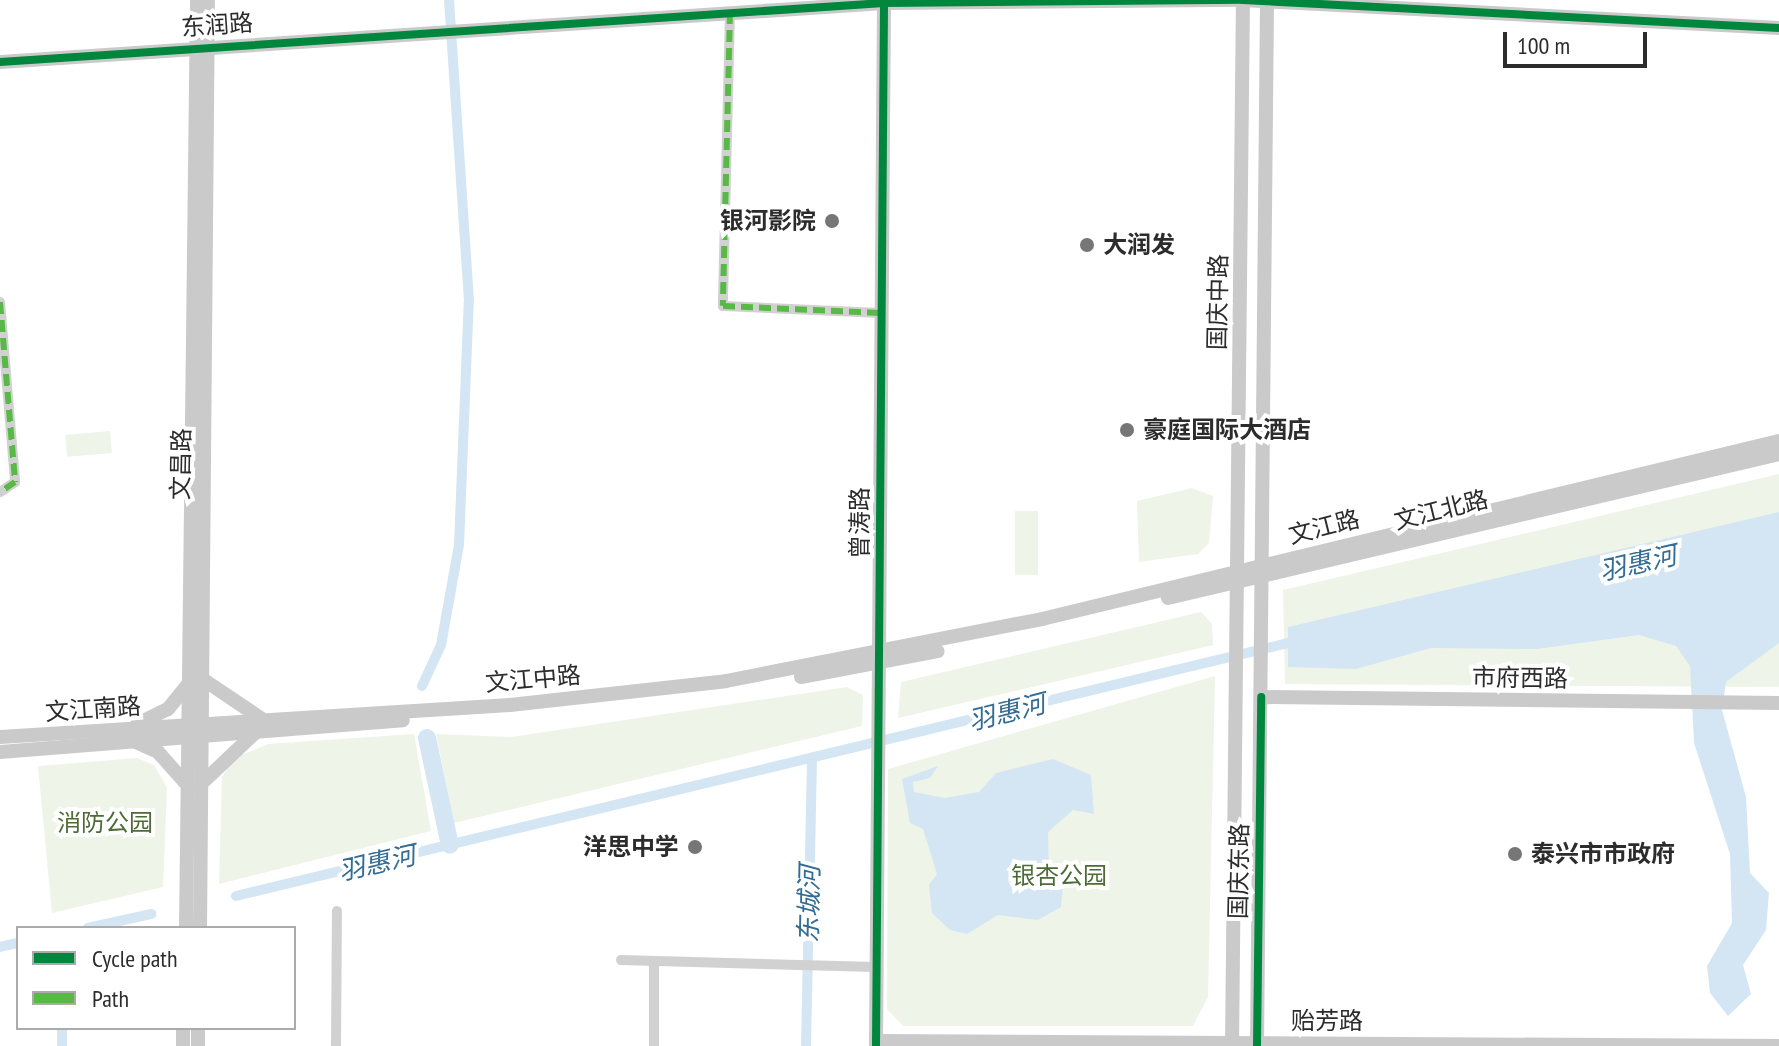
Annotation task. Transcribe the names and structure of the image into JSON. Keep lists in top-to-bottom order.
{
  "streets": {
    "main road": [
      "东润路",
      "国庆中路",
      "文昌路",
      "文江北路",
      "曾涛路",
      "文江路",
      "市府西路",
      "文江中路",
      "文江南路",
      "国庆东路",
      "贻芳路"
    ]
  },
  "crossings": [
    ["东润路", "国庆中路"],
    ["东润路", "文昌路"],
    ["东润路", "曾涛路"],
    ["东润路", "国庆东路"],
    ["国庆中路", "文江路"],
    ["国庆中路", "国庆东路"],
    ["文昌路", "文江中路"],
    ["文昌路", "文江南路"],
    ["文江北路", "文江路"],
    ["文江北路", "国庆东路"],
    ["曾涛路", "文江路"],
    ["曾涛路", "文江中路"],
    ["曾涛路", "贻芳路"],
    ["文江路", "文江中路"],
    ["文江路", "国庆东路"],
    ["市府西路", "国庆东路"],
    ["文江中路", "文江南路"],
    ["国庆东路", "贻芳路"]
  ],
  "water": ["羽惠河", "东城河"],
  "parks": ["消防公园", "银杏公园"],
  "places": [
    "银河影院",
    "大润发",
    "豪庭国际大酒店",
    "洋思中学",
    "泰兴市市政府"
  ],
  "legend": ["Cycle path", "Path"],
  "scale_bar": "100 m"
}
